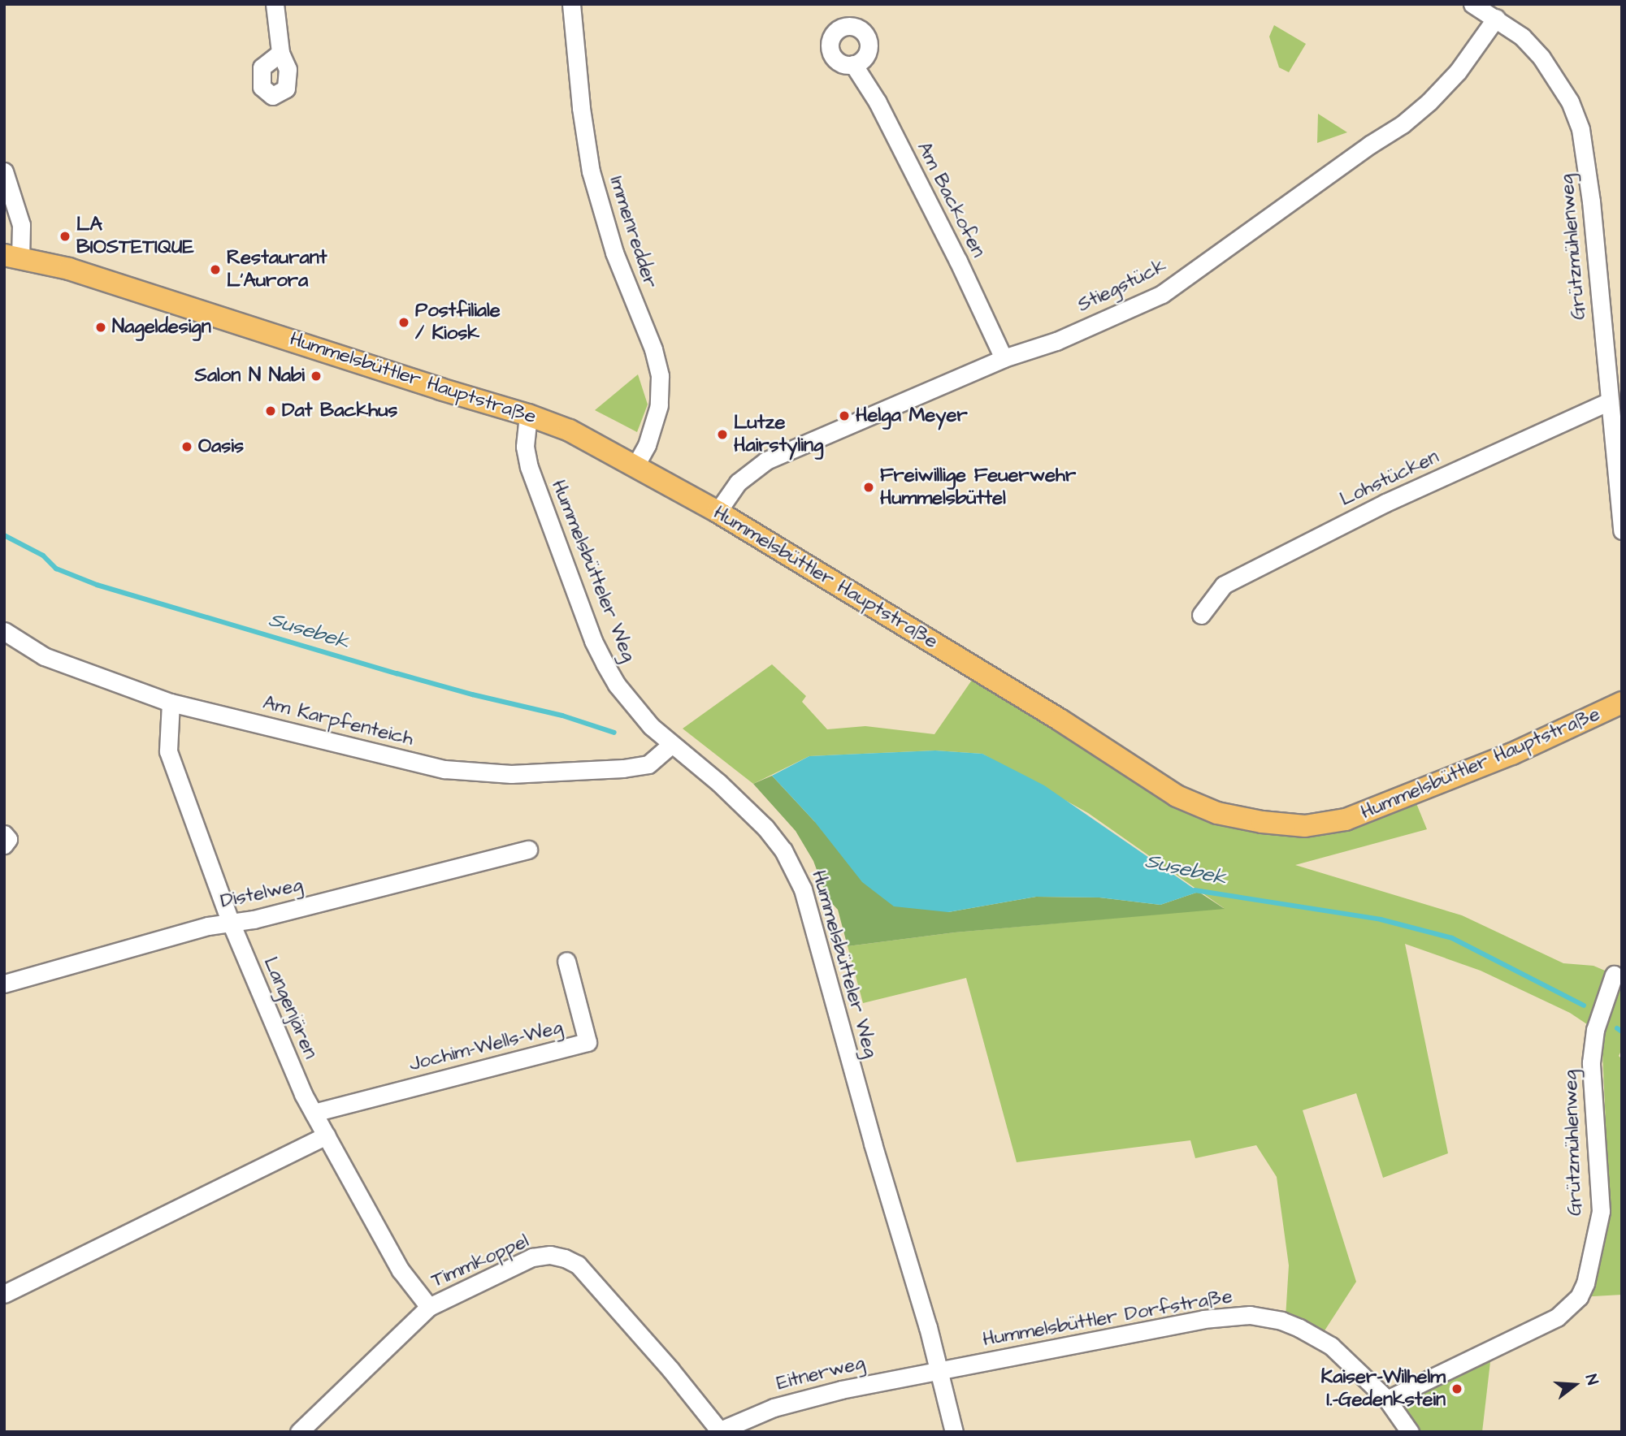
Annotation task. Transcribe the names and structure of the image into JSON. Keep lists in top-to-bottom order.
{
  "streets": {
    "main road": ["Hummelsbüttler Hauptstraße"],
    "street": [
      "Am Backofen",
      "Immenredder",
      "Grützmühlenweg",
      "Stiegstück",
      "Lohstücken",
      "Hummelsbütteler Weg",
      "Am Karpfenteich",
      "Distelweg",
      "Langenjären",
      "Jochim-Wells-Weg",
      "Timmkoppel",
      "Hummelsbüttler Dorfstraße",
      "Eitnerweg"
    ]
  },
  "crossings": [
    ["Am Backofen", "Stiegstück"],
    ["Immenredder", "Hummelsbüttler Hauptstraße"],
    ["Grützmühlenweg", "Stiegstück"],
    ["Grützmühlenweg", "Lohstücken"],
    ["Grützmühlenweg", "Hummelsbüttler Dorfstraße"],
    ["Stiegstück", "Hummelsbüttler Hauptstraße"],
    ["Hummelsbüttler Hauptstraße", "Hummelsbütteler Weg"],
    ["Hummelsbütteler Weg", "Am Karpfenteich"],
    ["Hummelsbütteler Weg", "Hummelsbüttler Dorfstraße"],
    ["Hummelsbütteler Weg", "Eitnerweg"],
    ["Am Karpfenteich", "Langenjären"],
    ["Distelweg", "Langenjären"],
    ["Langenjären", "Jochim-Wells-Weg"],
    ["Langenjären", "Timmkoppel"],
    ["Timmkoppel", "Eitnerweg"],
    ["Hummelsbüttler Dorfstraße", "Eitnerweg"]
  ],
  "water": ["Susebek"],
  "places": [
    "LA BIOSTETIQUE",
    "Restaurant L'Aurora",
    "Postfiliale / Kiosk",
    "Nageldesign",
    "Salon N Nabi",
    "Dat Backhus",
    "Helga Meyer",
    "Lutze Hairstyling",
    "Oasis",
    "Freiwillige Feuerwehr Hummelsbüttel",
    "Kaiser-Wilhelm I.-Gedenkstein"
  ],
  "north": "right"
}
